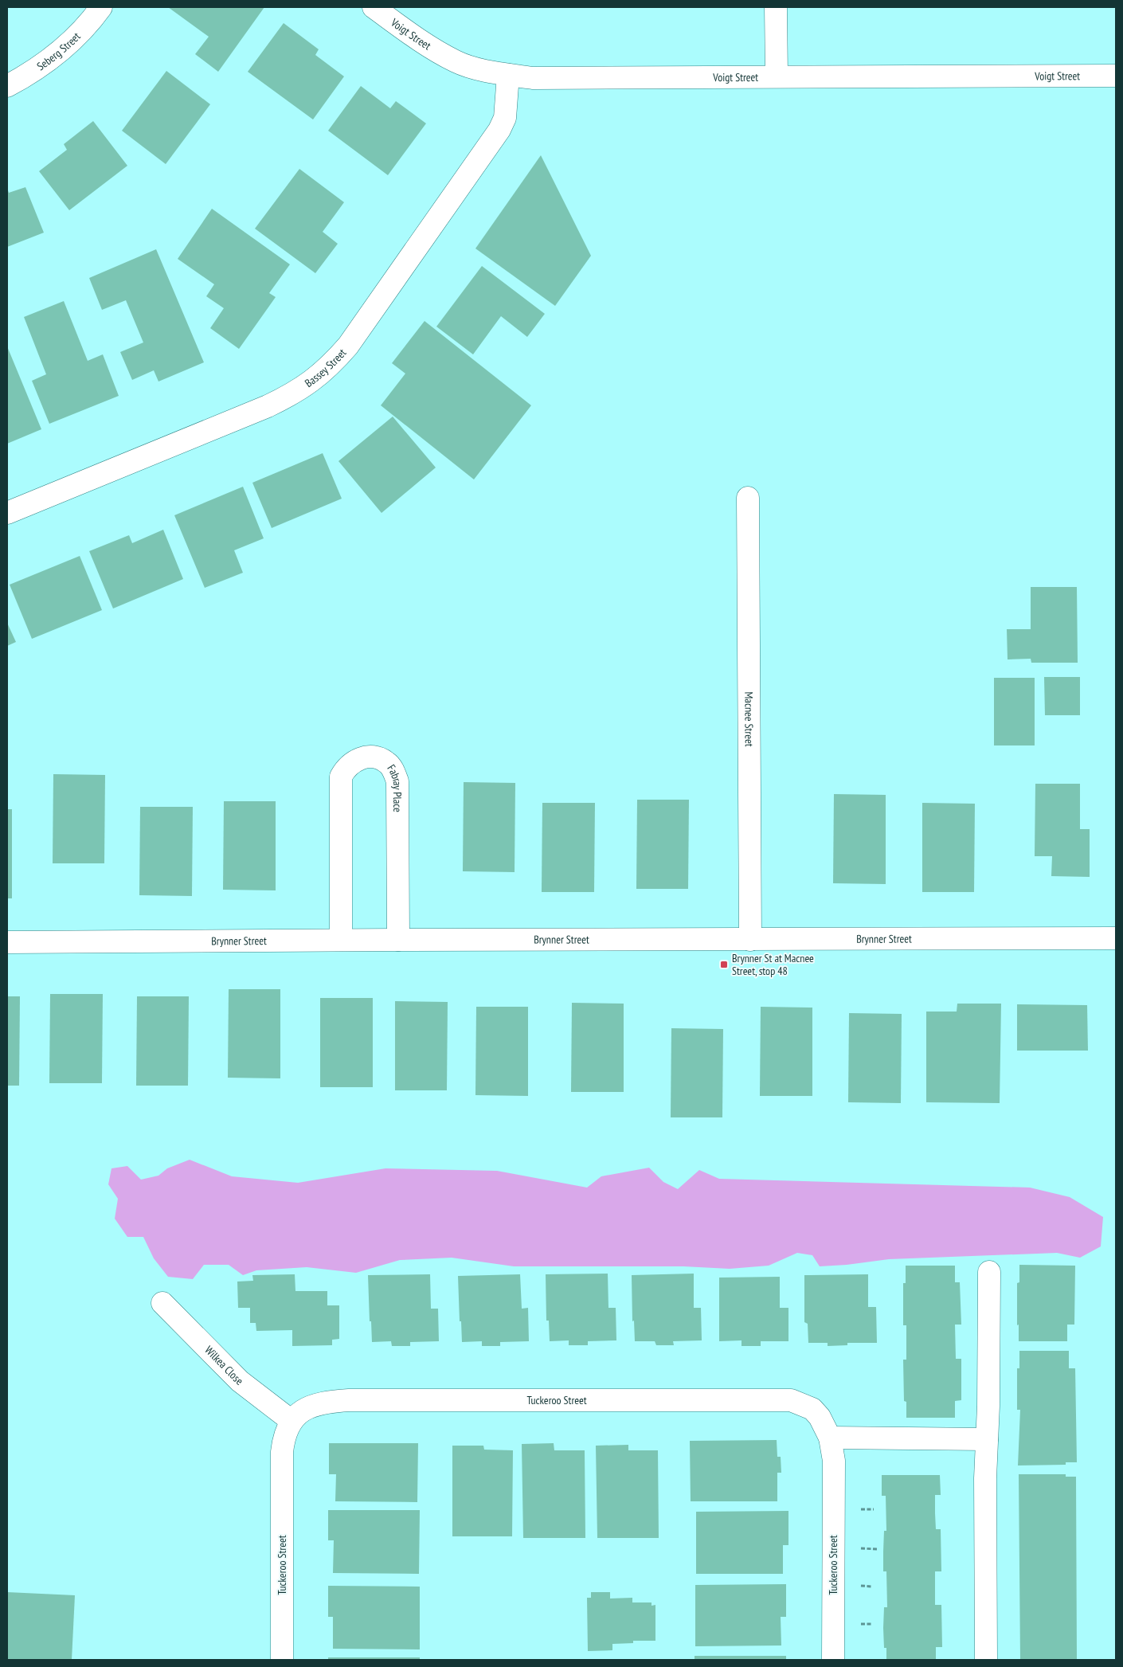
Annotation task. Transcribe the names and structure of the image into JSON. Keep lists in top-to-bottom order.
{
  "streets": {
    "street": [
      "Voigt Street",
      "Seberg Street",
      "Bassey Street",
      "Macnee Street",
      "Fabray Place",
      "Brynner Street",
      "Wilkea Close",
      "Tuckeroo Street"
    ]
  },
  "crossings": [
    ["Voigt Street", "Bassey Street"],
    ["Macnee Street", "Brynner Street"],
    ["Fabray Place", "Brynner Street"],
    ["Wilkea Close", "Tuckeroo Street"]
  ],
  "places": {
    "transit": ["Brynner St at Macnee Street, stop 48"]
  }
}
